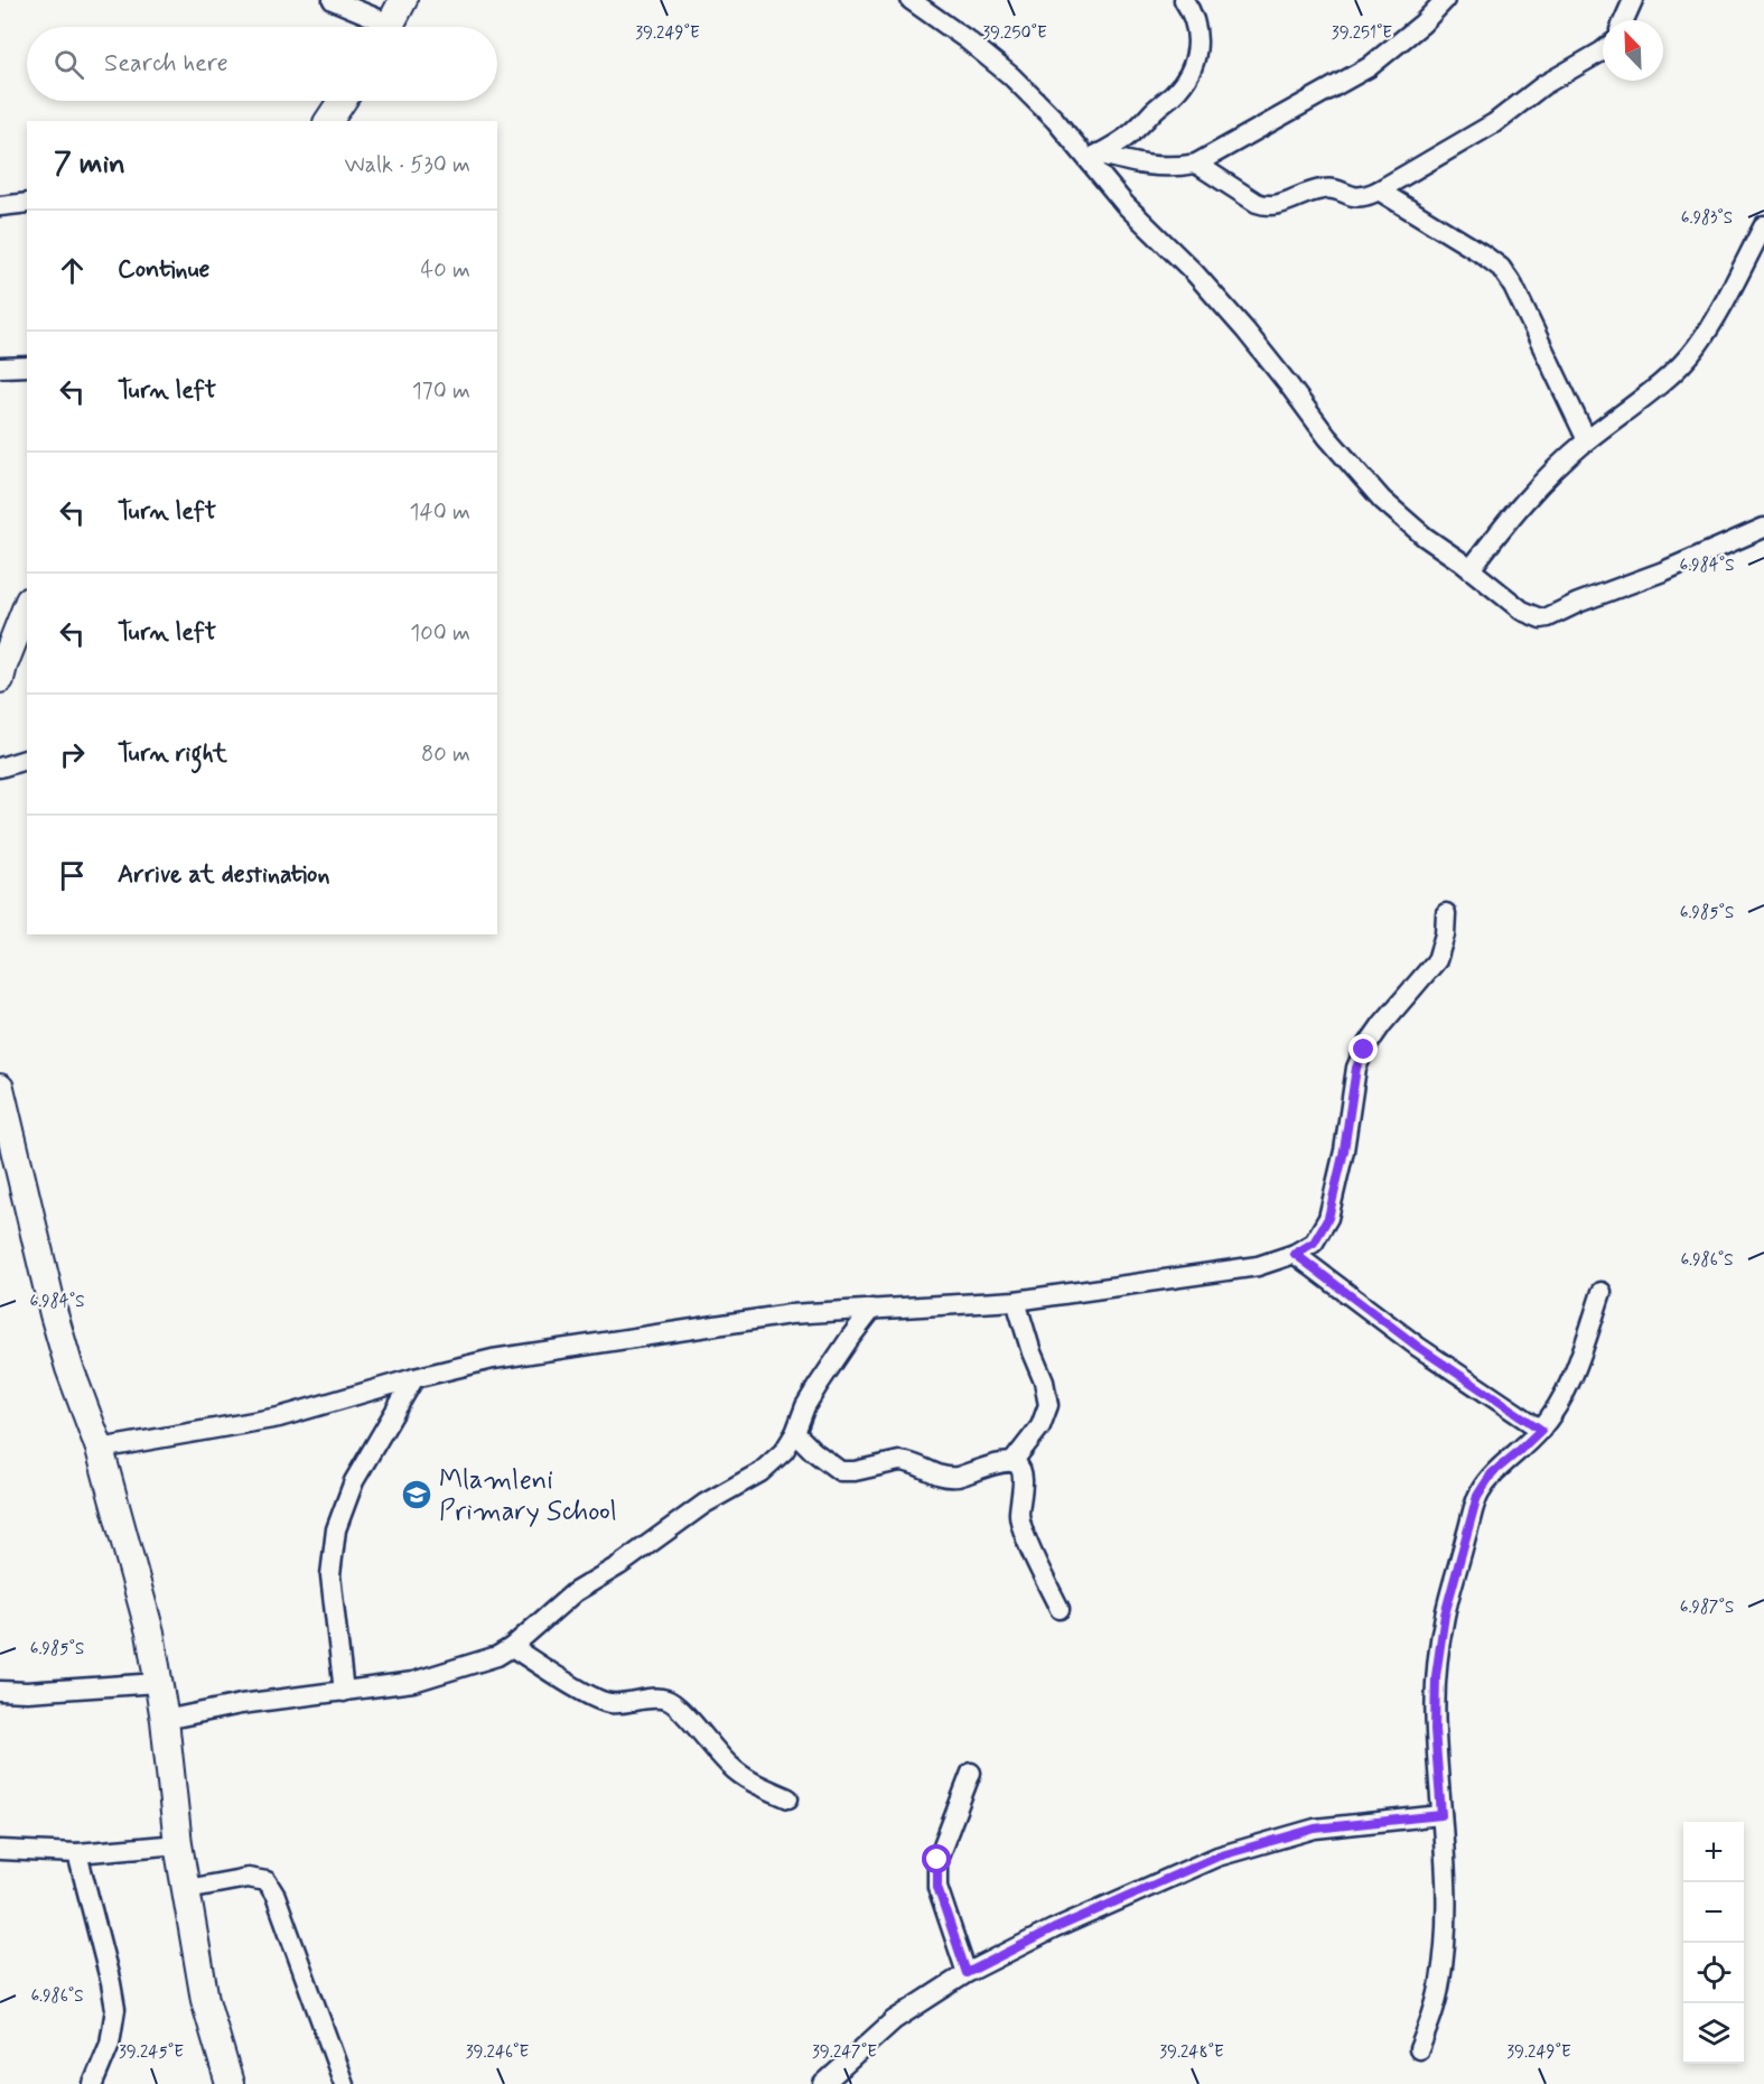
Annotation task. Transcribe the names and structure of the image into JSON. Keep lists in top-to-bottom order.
{
  "places": {
    "school or university": ["Mlamleni Primary School"]
  },
  "north": "top left",
  "page": {
    "search": "Search here",
    "heading": ["7 min", "Walk · 530 m"],
    "list": [
      ["Continue", "40 m"],
      ["Turn left", "170 m"],
      ["Turn left", "140 m"],
      ["Turn left", "100 m"],
      ["Turn right", "80 m"],
      "Arrive at destination"
    ],
    "map_buttons": ["+", "−"]
  },
  "coordinates": [
    "39.249°E",
    "39.250°E",
    "39.251°E",
    "6.983°S",
    "6.984°S",
    "6.985°S",
    "6.986°S",
    "6.987°S",
    "39.245°E",
    "39.246°E",
    "39.247°E",
    "39.248°E"
  ]
}
